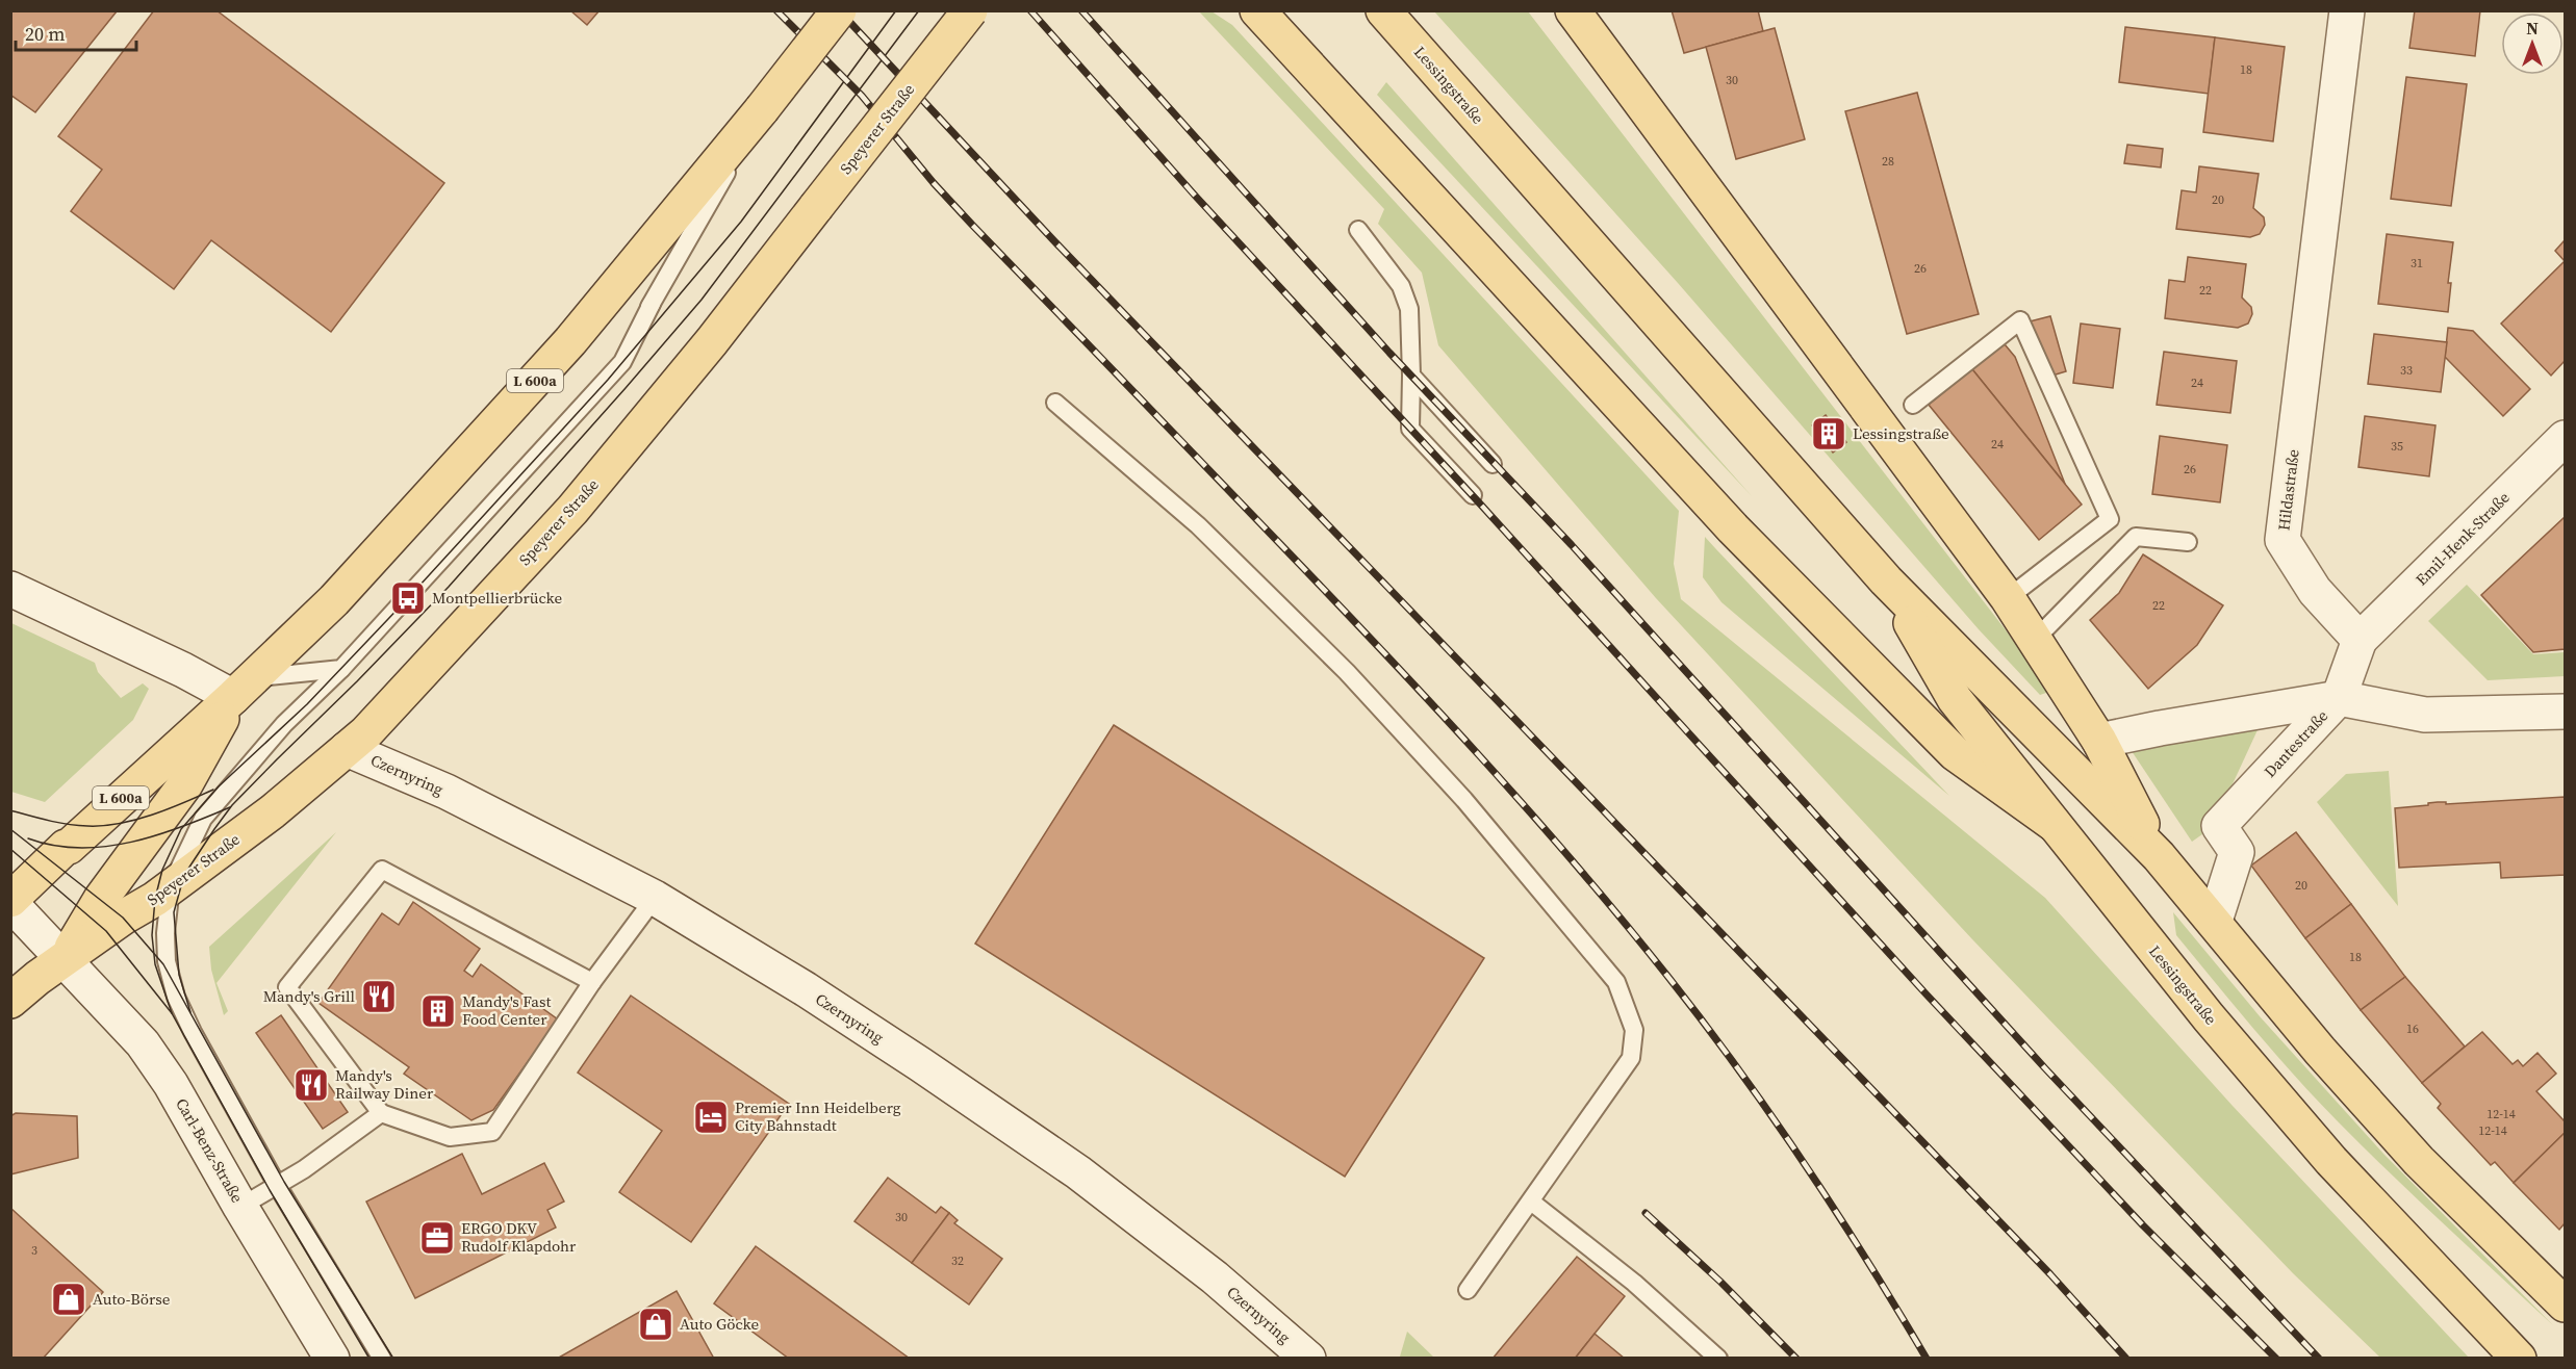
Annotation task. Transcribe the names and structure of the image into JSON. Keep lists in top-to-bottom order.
{
  "streets": {
    "main road": [
      "Lessingstraße",
      "Speyerer Straße",
      "L 600a",
      "Hildastraße",
      "Emil-Henk-Straße",
      "Dantestraße",
      "Czernyring",
      "Carl-Benz-Straße"
    ]
  },
  "crossings": [
    ["Lessingstraße", "Dantestraße"],
    ["Speyerer Straße", "Czernyring"],
    ["Speyerer Straße", "Carl-Benz-Straße"],
    ["Hildastraße", "Emil-Henk-Straße"]
  ],
  "places": {
    "building": ["Lessingstraße", "Mandy's Fast Food Center"],
    "bus stop": ["Montpellierbrücke"],
    "restaurant": ["Mandy's Grill", "Mandy's Railway Diner"],
    "hotel": ["Premier Inn Heidelberg City Bahnstadt"],
    "office": ["ERGO DKV Rudolf Klapdohr"],
    "shop": ["Auto-Börse", "Auto Göcke"]
  },
  "house_numbers": [
    "18",
    "30",
    "28",
    "20",
    "31",
    "26",
    "22",
    "33",
    "24",
    "24",
    "35",
    "26",
    "22",
    "20",
    "18",
    "16",
    "12-14",
    "12-14",
    "30",
    "3",
    "32"
  ],
  "scale_bar": "20 m",
  "north": "top"
}
